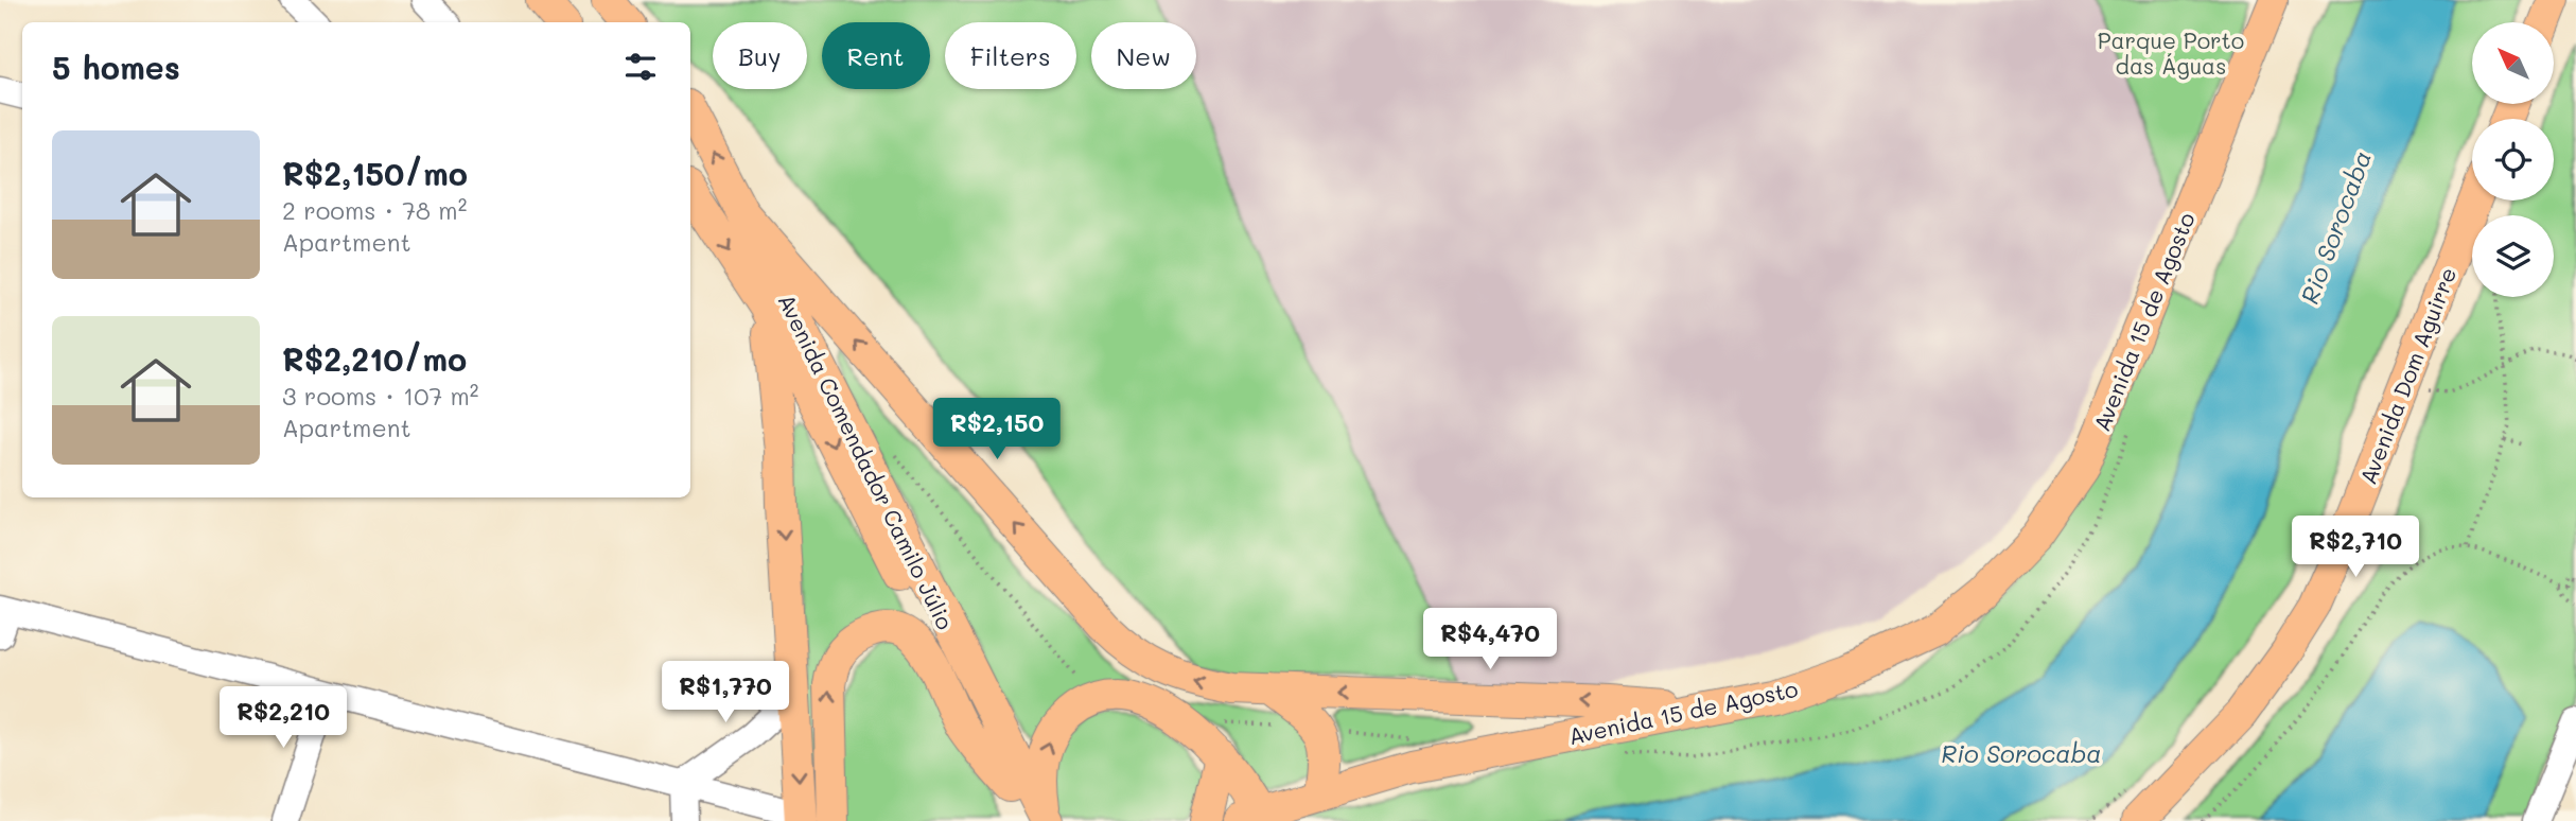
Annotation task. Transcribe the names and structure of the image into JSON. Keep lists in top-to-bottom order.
{
  "streets": {
    "main road": ["Avenida 15 de Agosto", "Avenida Dom Aguirre", "Avenida Comendador Camilo Júlio"]
  },
  "water": ["Rio Sorocaba"],
  "parks": ["Parque Porto das Águas"],
  "north": "top left",
  "page": {
    "chip": [
      "Buy",
      "Rent",
      "Filters",
      "New"
    ],
    "heading": "5 homes",
    "list": [
      {
        "name": "R$2,150/mo",
        "note": "2 rooms · 78 m² · Apartment"
      },
      {
        "name": "R$2,210/mo",
        "note": "3 rooms · 107 m² · Apartment"
      }
    ],
    "price": [
      "R$2,150",
      "R$2,710",
      "R$4,470",
      "R$1,770",
      "R$2,210"
    ]
  }
}
